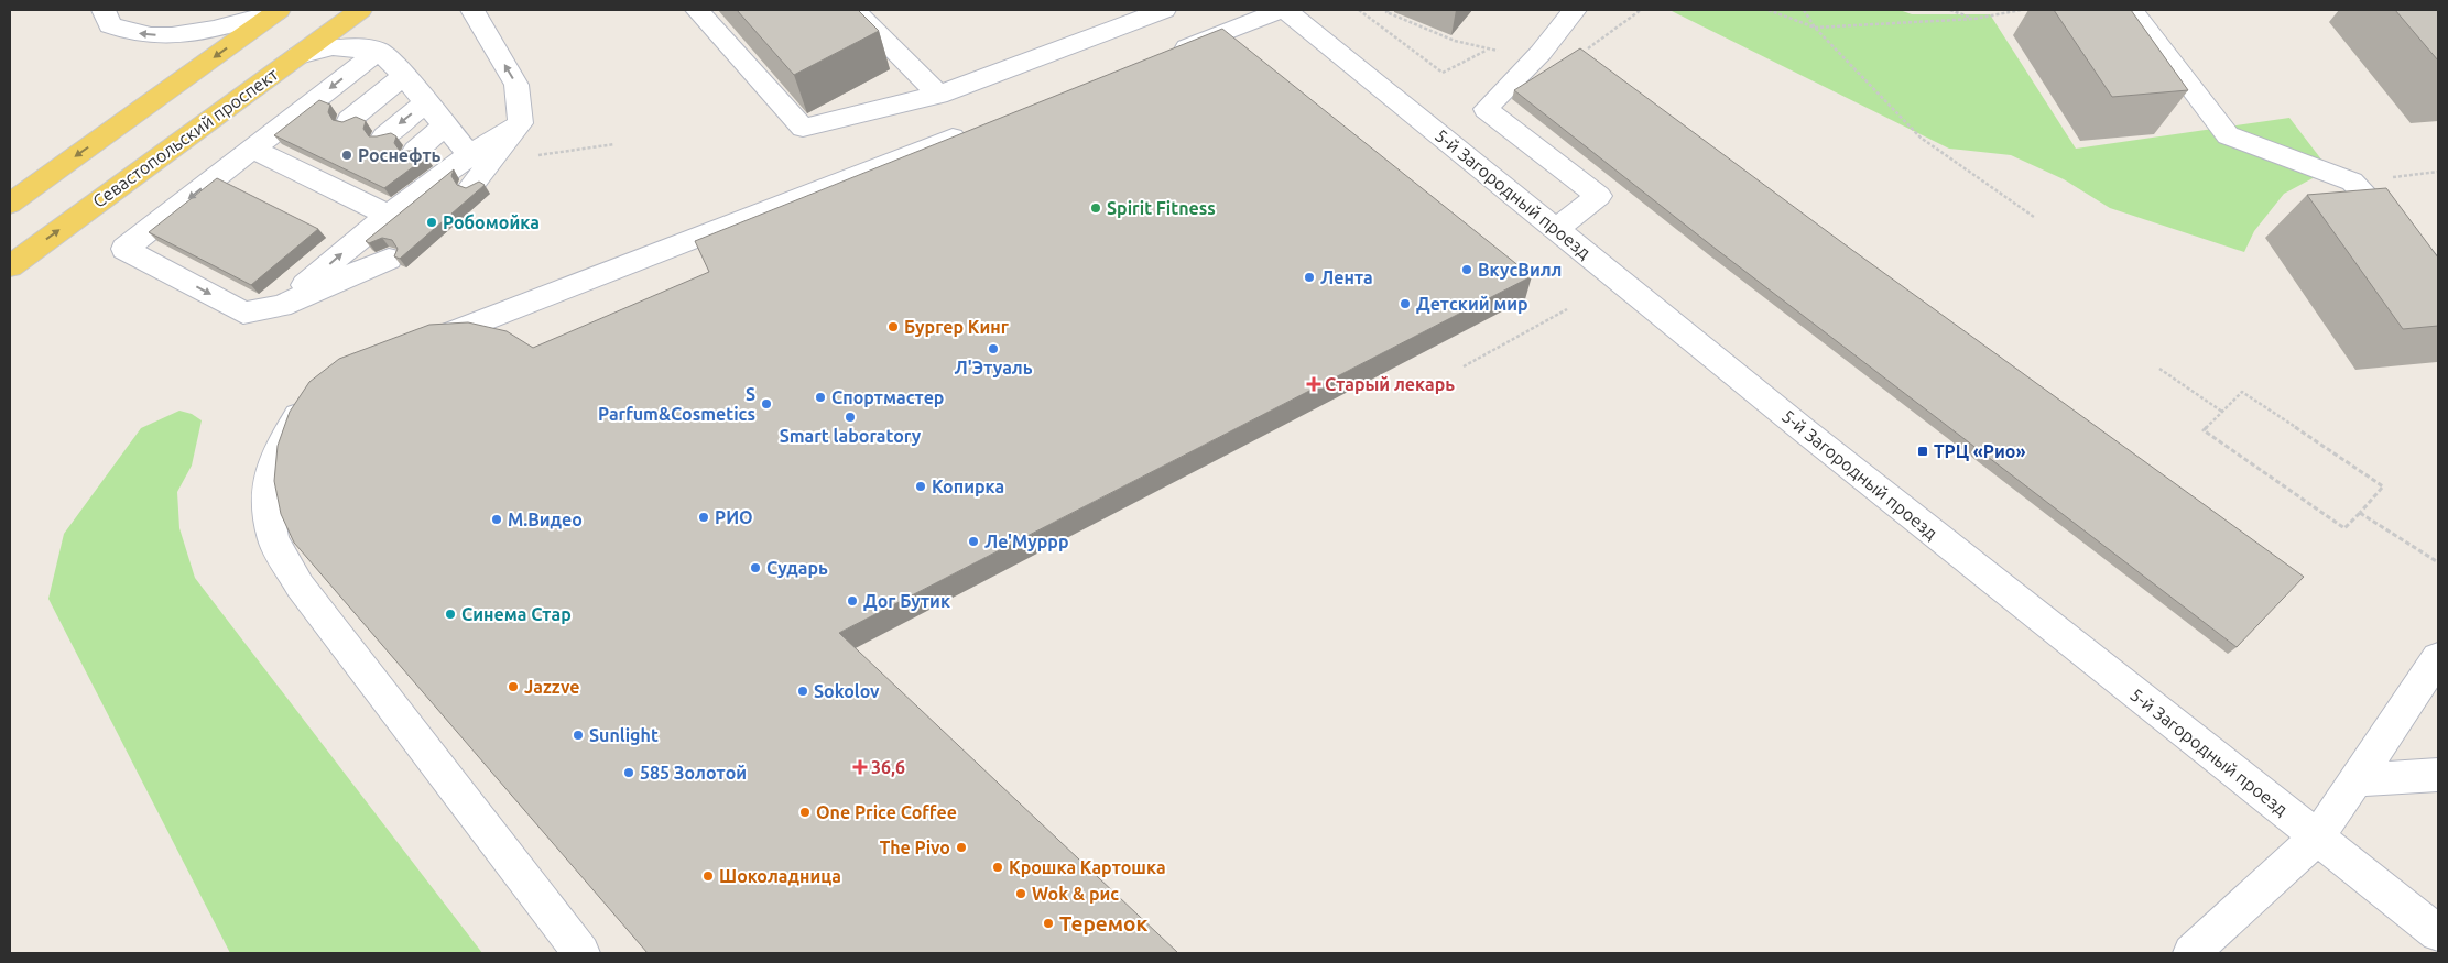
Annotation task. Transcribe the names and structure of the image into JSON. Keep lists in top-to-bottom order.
{
  "streets": {
    "main road": ["Севастопольский проспект"],
    "street": ["5-й Загородный проезд"]
  },
  "places": {
    "other": [
      "Роснефть",
      "Spirit Fitness",
      "Робомойка",
      "ВкусВилл",
      "Лента",
      "Детский мир",
      "Бургер Кинг",
      "Л'Этуаль",
      "Спортмастер",
      "S Parfum&Cosmetics",
      "Smart laboratory",
      "Копирка",
      "РИО",
      "М.Видео",
      "Ле'Муррр",
      "Сударь",
      "Дог Бутик",
      "Синема Стар",
      "Jazzve",
      "Sokolov",
      "Sunlight",
      "585 Золотой",
      "One Price Coffee",
      "The Pivo",
      "Крошка Картошка",
      "Шоколадница",
      "Wok & рис",
      "Теремок"
    ],
    "health": ["Старый лекарь", "36,6"],
    "transit": ["ТРЦ «Рио»"]
  }
}
